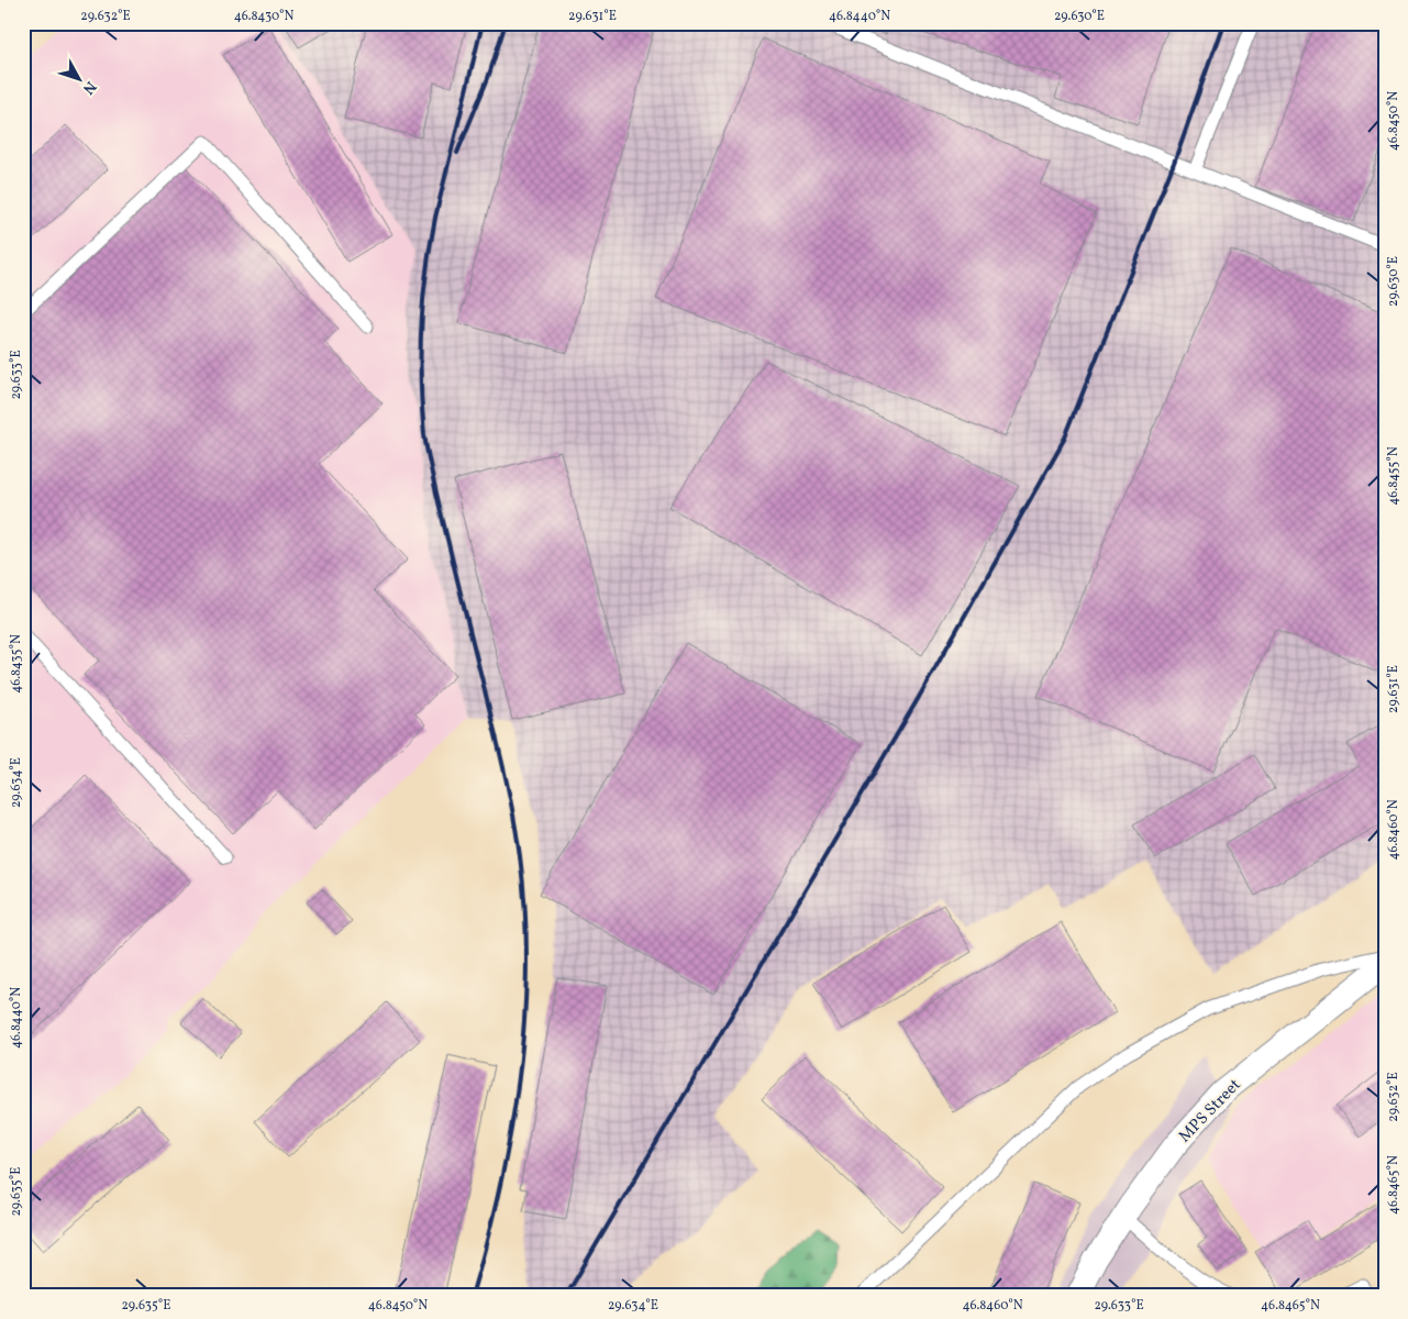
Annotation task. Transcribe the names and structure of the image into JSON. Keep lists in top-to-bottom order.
{
  "streets": {
    "street": ["MPS Street"]
  },
  "north": "bottom right",
  "coordinates": [
    "29.632°E",
    "46.8430°N",
    "29.631°E",
    "46.8440°N",
    "29.630°E",
    "46.8450°N",
    "29.633°E",
    "46.8455°N",
    "46.8435°N",
    "29.634°E",
    "46.8460°N",
    "46.8465°N",
    "29.635°E"
  ]
}
